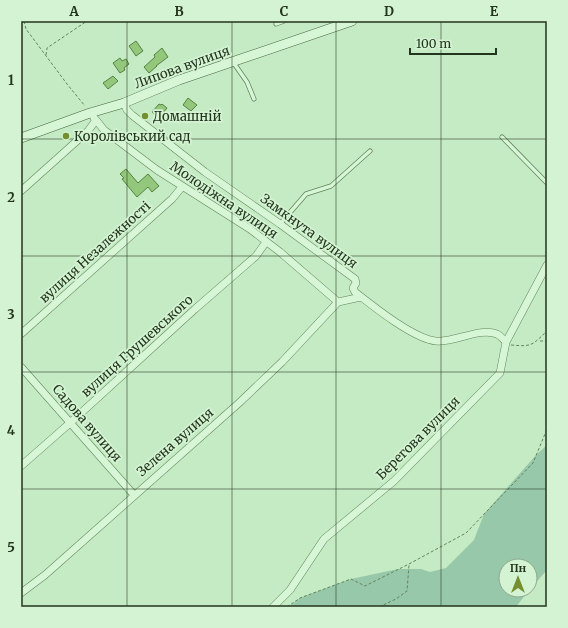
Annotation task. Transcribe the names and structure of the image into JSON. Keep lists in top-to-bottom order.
{
  "streets": {
    "street": [
      "Липова вулиця",
      "Молодіжна вулиця",
      "Замкнута вулиця",
      "вулиця Незалежності",
      "вулиця Грушевського",
      "Садова вулиця",
      "Берегова вулиця",
      "Зелена вулиця"
    ]
  },
  "crossings": [
    ["Липова вулиця", "Молодіжна вулиця"],
    ["Липова вулиця", "Замкнута вулиця"],
    ["Молодіжна вулиця", "вулиця Незалежності"],
    ["Молодіжна вулиця", "вулиця Грушевського"],
    ["Молодіжна вулиця", "Зелена вулиця"],
    ["вулиця Грушевського", "Садова вулиця"],
    ["Садова вулиця", "Зелена вулиця"]
  ],
  "places": ["Домашній", "Королівський сад"],
  "scale_bar": "100 m",
  "north": "top",
  "grid": {
    "columns": [
      "A",
      "B",
      "C",
      "D",
      "E"
    ],
    "rows": [
      "1",
      "2",
      "3",
      "4",
      "5"
    ]
  }
}
